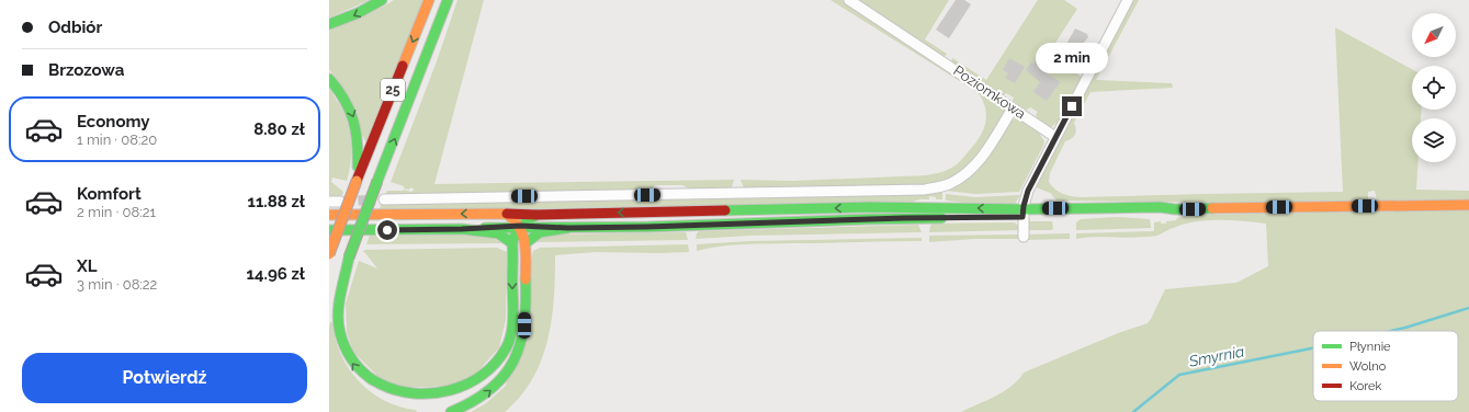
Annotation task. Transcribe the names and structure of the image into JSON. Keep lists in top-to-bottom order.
{
  "streets": {
    "main road": ["25"],
    "street": ["Poziomkowa"]
  },
  "water": ["Smyrnia"],
  "legend": ["Płynnie", "Wolno", "Korek"],
  "north": "bottom left",
  "page": {
    "banner": ["Odbiór", "Brzozowa"],
    "bubble": "2 min",
    "list": [
      {
        "name": "Economy",
        "note": "1 min · 08:20",
        "value": "8.80 zł"
      },
      {
        "name": "Komfort",
        "note": "2 min · 08:21",
        "value": "11.88 zł"
      },
      {
        "name": "XL",
        "note": "3 min · 08:22",
        "value": "14.96 zł"
      }
    ],
    "buttons": "Potwierdź"
  }
}
